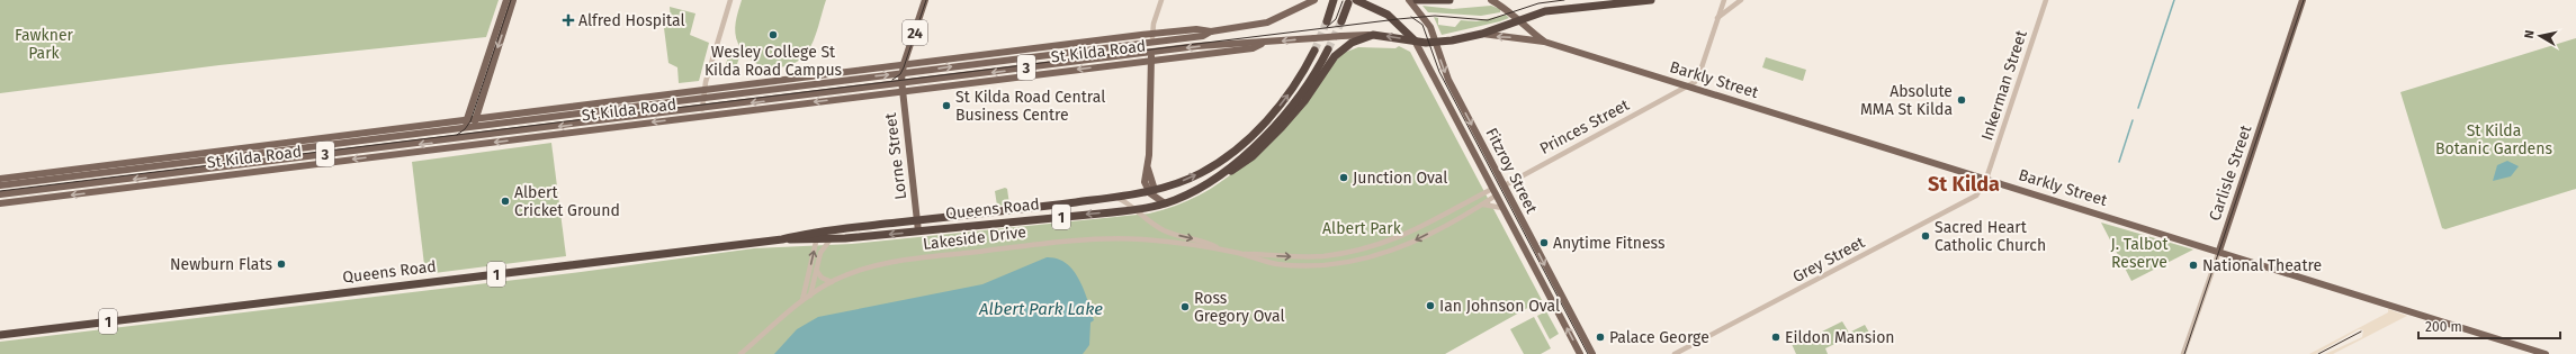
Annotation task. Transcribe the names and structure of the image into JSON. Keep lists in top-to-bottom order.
{
  "streets": {
    "highway": [
      "St Kilda Road",
      "3",
      "Queens Road",
      "1"
    ],
    "main road": [
      "24",
      "Barkly Street",
      "Lorne Street",
      "Fitzroy Street",
      "Carlisle Street",
      "Lakeside Drive"
    ],
    "street": ["Inkerman Street", "Princes Street", "Grey Street"]
  },
  "crossings": [
    ["24", "St Kilda Road"],
    ["24", "Lorne Street"],
    ["St Kilda Road", "Barkly Street"],
    ["St Kilda Road", "Lorne Street"],
    ["St Kilda Road", "Fitzroy Street"],
    ["Barkly Street", "Inkerman Street"],
    ["Barkly Street", "Princes Street"],
    ["Barkly Street", "Carlisle Street"],
    ["Barkly Street", "Grey Street"],
    ["Inkerman Street", "Grey Street"],
    ["Princes Street", "Fitzroy Street"],
    ["Princes Street", "Lakeside Drive"],
    ["Lorne Street", "Queens Road"],
    ["Fitzroy Street", "Lakeside Drive"]
  ],
  "districts": ["St Kilda"],
  "water": ["Albert Park Lake"],
  "parks": [
    "Fawkner Park",
    "St Kilda Botanic Gardens",
    "Albert Park",
    "J. Talbot Reserve"
  ],
  "places": {
    "health": ["Alfred Hospital"],
    "other": [
      "Wesley College St Kilda Road Campus",
      "Absolute MMA St Kilda",
      "St Kilda Road Central Business Centre",
      "Junction Oval",
      "Albert Cricket Ground",
      "Sacred Heart Catholic Church",
      "Anytime Fitness",
      "Newburn Flats",
      "National Theatre",
      "Ian Johnson Oval",
      "Ross Gregory Oval",
      "Palace George",
      "Eildon Mansion"
    ]
  },
  "scale_bar": "200 m",
  "north": "left"
}
